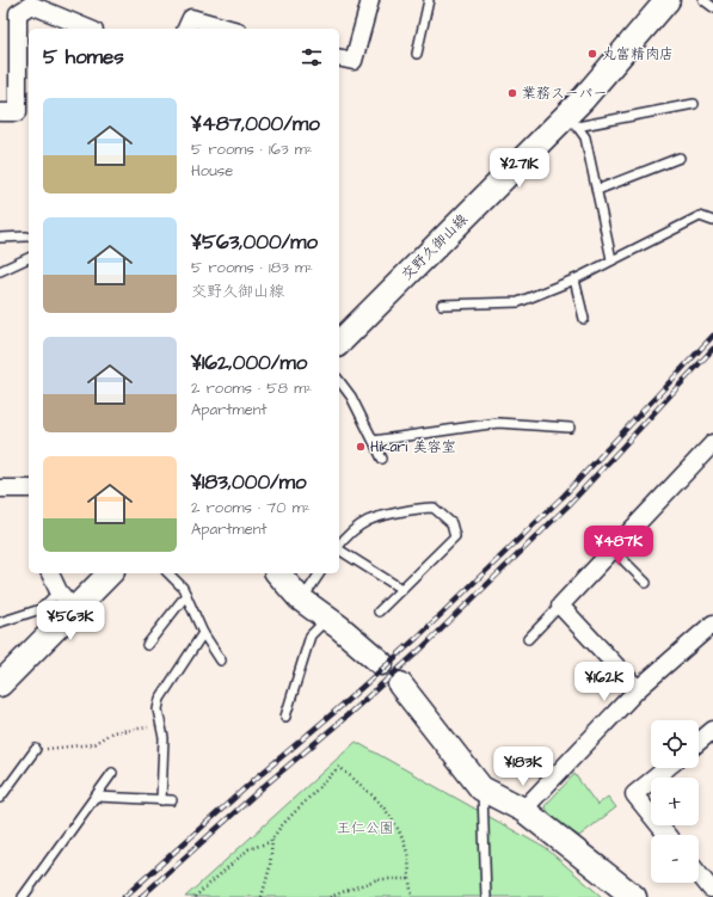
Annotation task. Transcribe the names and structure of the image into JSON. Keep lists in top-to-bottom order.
{
  "streets": {
    "main road": ["交野久御山線"]
  },
  "parks": ["王仁公園"],
  "places": ["丸富精肉店", "業務スーパー", "Hikari 美容室"],
  "page": {
    "heading": "5 homes",
    "list": [
      {
        "name": "¥487,000/mo",
        "note": "5 rooms · 163 m² · House"
      },
      {
        "name": "¥563,000/mo",
        "note": "5 rooms · 183 m² · 交野久御山線"
      },
      {
        "name": "¥162,000/mo",
        "note": "2 rooms · 58 m² · Apartment"
      },
      {
        "name": "¥183,000/mo",
        "note": "2 rooms · 70 m² · Apartment"
      }
    ],
    "price": [
      "¥271K",
      "¥487K",
      "¥563K",
      "¥162K",
      "¥183K"
    ],
    "map_buttons": ["+", "−"]
  }
}
